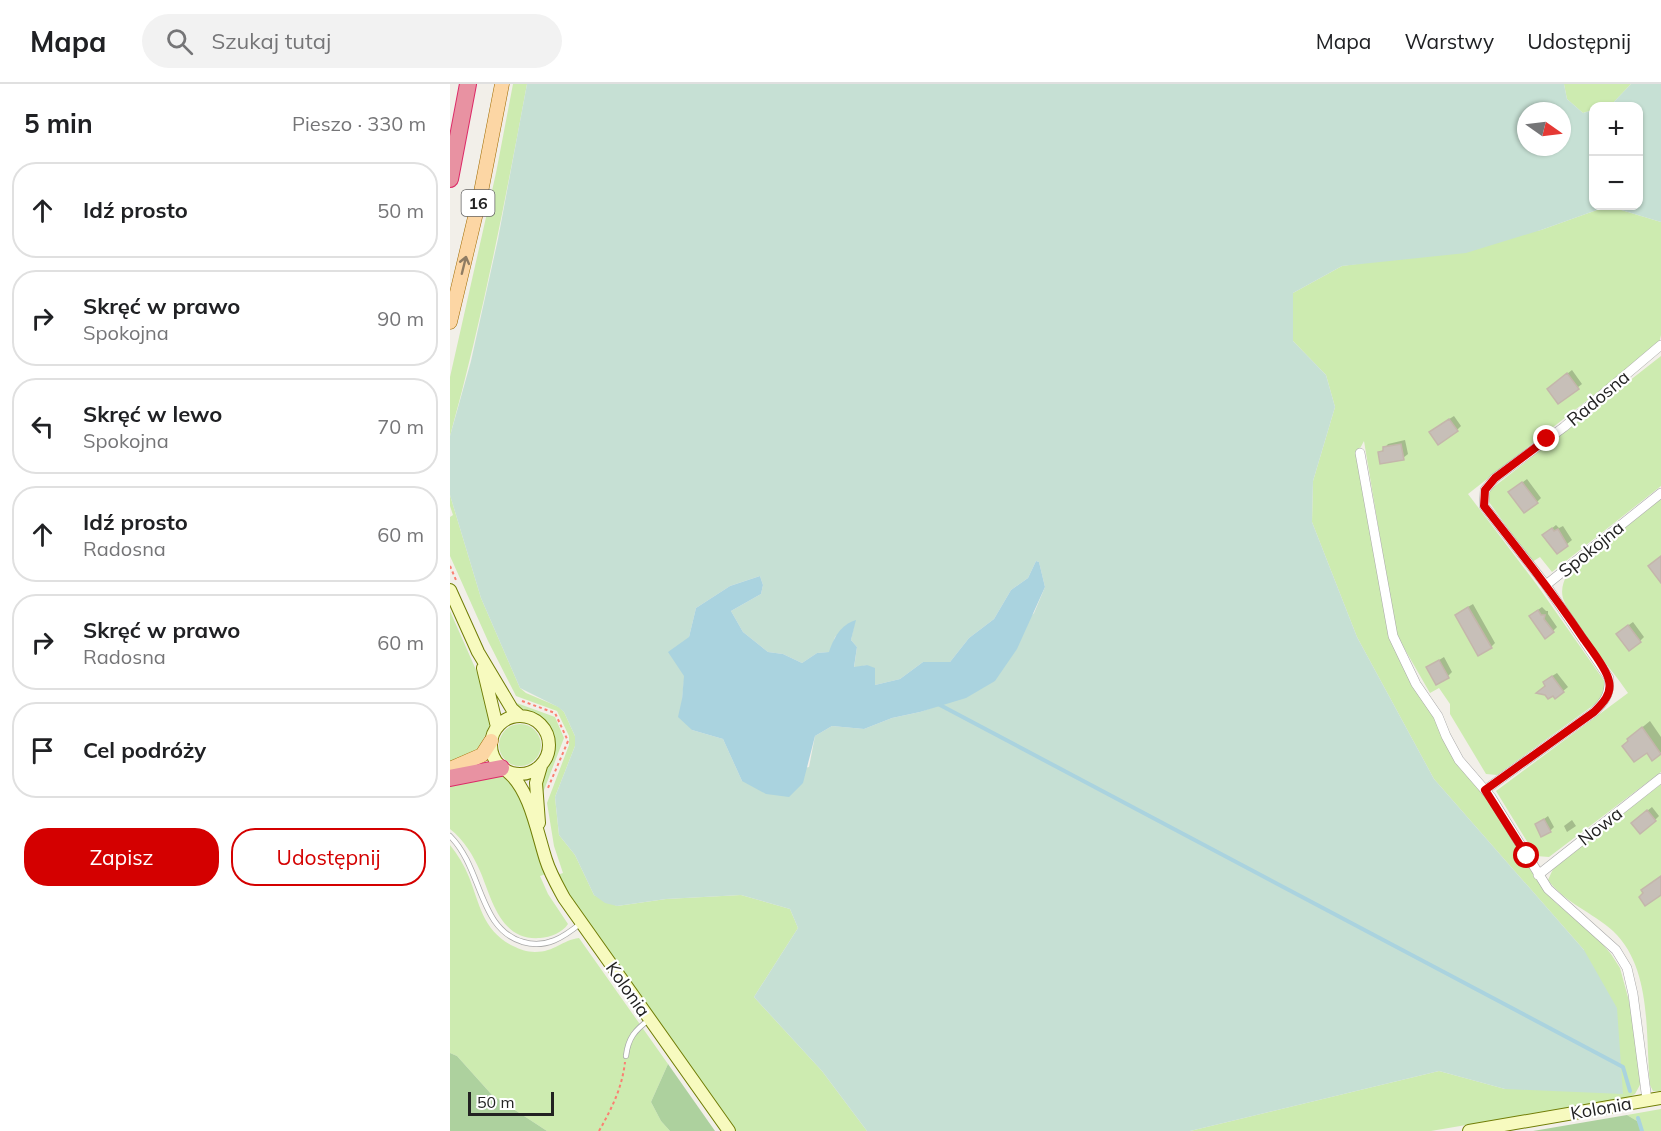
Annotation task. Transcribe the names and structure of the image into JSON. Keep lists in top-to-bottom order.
{
  "streets": {
    "main road": ["16"],
    "street": [
      "Radosna",
      "Spokojna",
      "Nowa",
      "Kolonia"
    ]
  },
  "crossings": [
    ["Radosna", "Spokojna"]
  ],
  "scale_bar": "50 m",
  "north": "right",
  "page": {
    "header": "Mapa",
    "search": "Szukaj tutaj",
    "nav": ["Mapa", "Warstwy", "Udostępnij"],
    "heading": ["5 min", "Pieszo · 330 m"],
    "map_buttons": ["+", "−"],
    "list": [
      ["Idź prosto", "50 m"],
      ["Skręć w prawo", "Spokojna", "90 m"],
      ["Skręć w lewo", "Spokojna", "70 m"],
      ["Idź prosto", "Radosna", "60 m"],
      ["Skręć w prawo", "Radosna", "60 m"],
      "Cel podróży"
    ],
    "buttons": ["Zapisz", "Udostępnij"],
    "scale": "50 m"
  }
}
